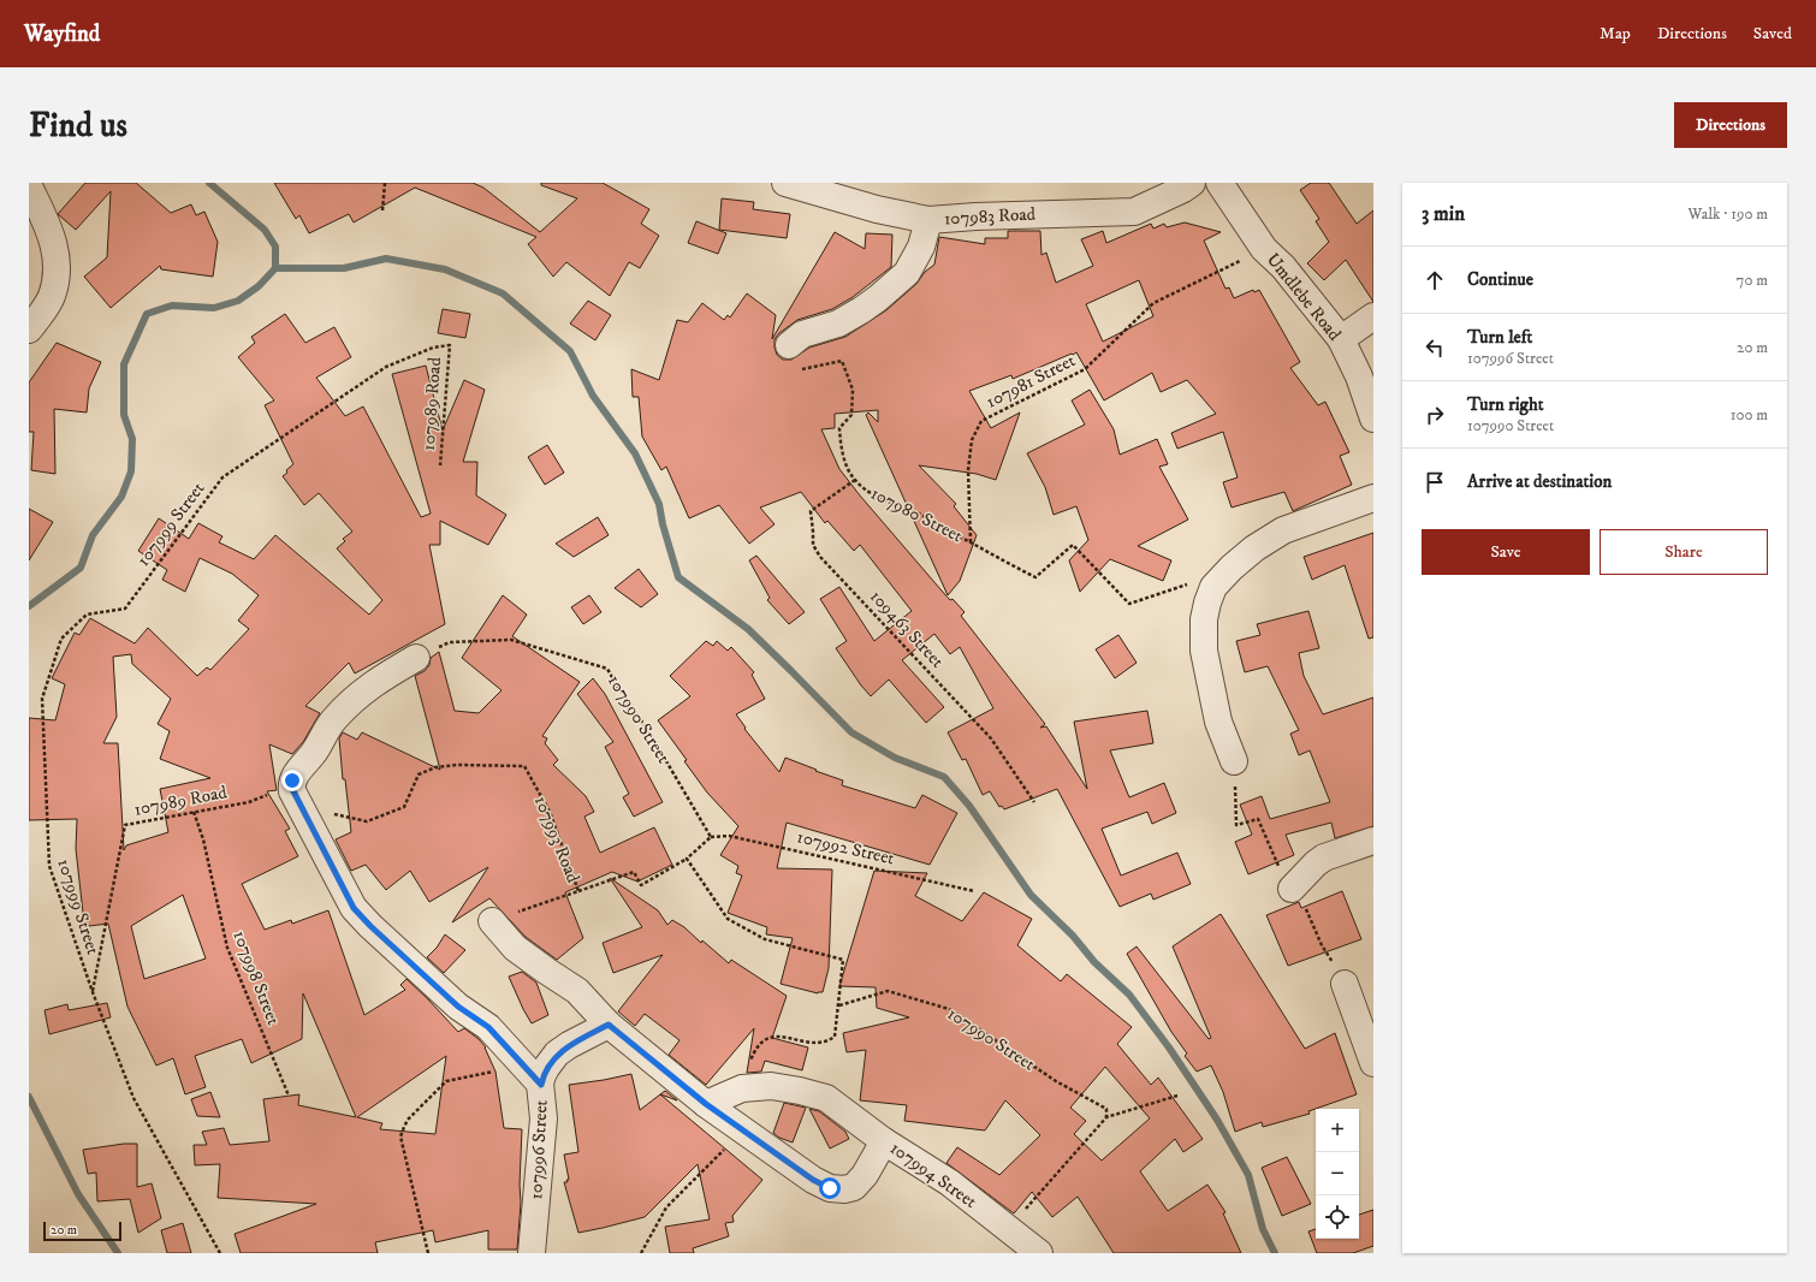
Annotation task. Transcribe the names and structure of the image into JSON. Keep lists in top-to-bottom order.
{
  "streets": {
    "street": [
      "107983 Road",
      "Umdlebe Road",
      "107996 Street",
      "107994 Street"
    ],
    "path": [
      "107981 Street",
      "107989 Road",
      "107980 Street",
      "107999 Street",
      "109463 Street",
      "107990 Street",
      "107993 Road",
      "107992 Street",
      "107998 Street"
    ]
  },
  "crossings": [
    ["Umdlebe Road", "107981 Street"],
    ["107981 Street", "107980 Street"],
    ["107989 Road", "107999 Street"],
    ["107989 Road", "107993 Road"],
    ["107989 Road", "107998 Street"],
    ["107980 Street", "109463 Street"],
    ["107990 Street", "107992 Street"]
  ],
  "scale_bar": "20 m",
  "page": {
    "header": "Wayfind",
    "nav": ["Map", "Directions", "Saved"],
    "buttons": [
      "Directions",
      ["Save", "Share"]
    ],
    "title": "Find us",
    "heading": ["3 min", "Walk · 190 m"],
    "list": [
      ["Continue", "70 m"],
      ["Turn left", "107996 Street", "20 m"],
      ["Turn right", "107990 Street", "100 m"],
      "Arrive at destination"
    ],
    "map_buttons": ["+", "−"],
    "scale": "20 m"
  }
}
